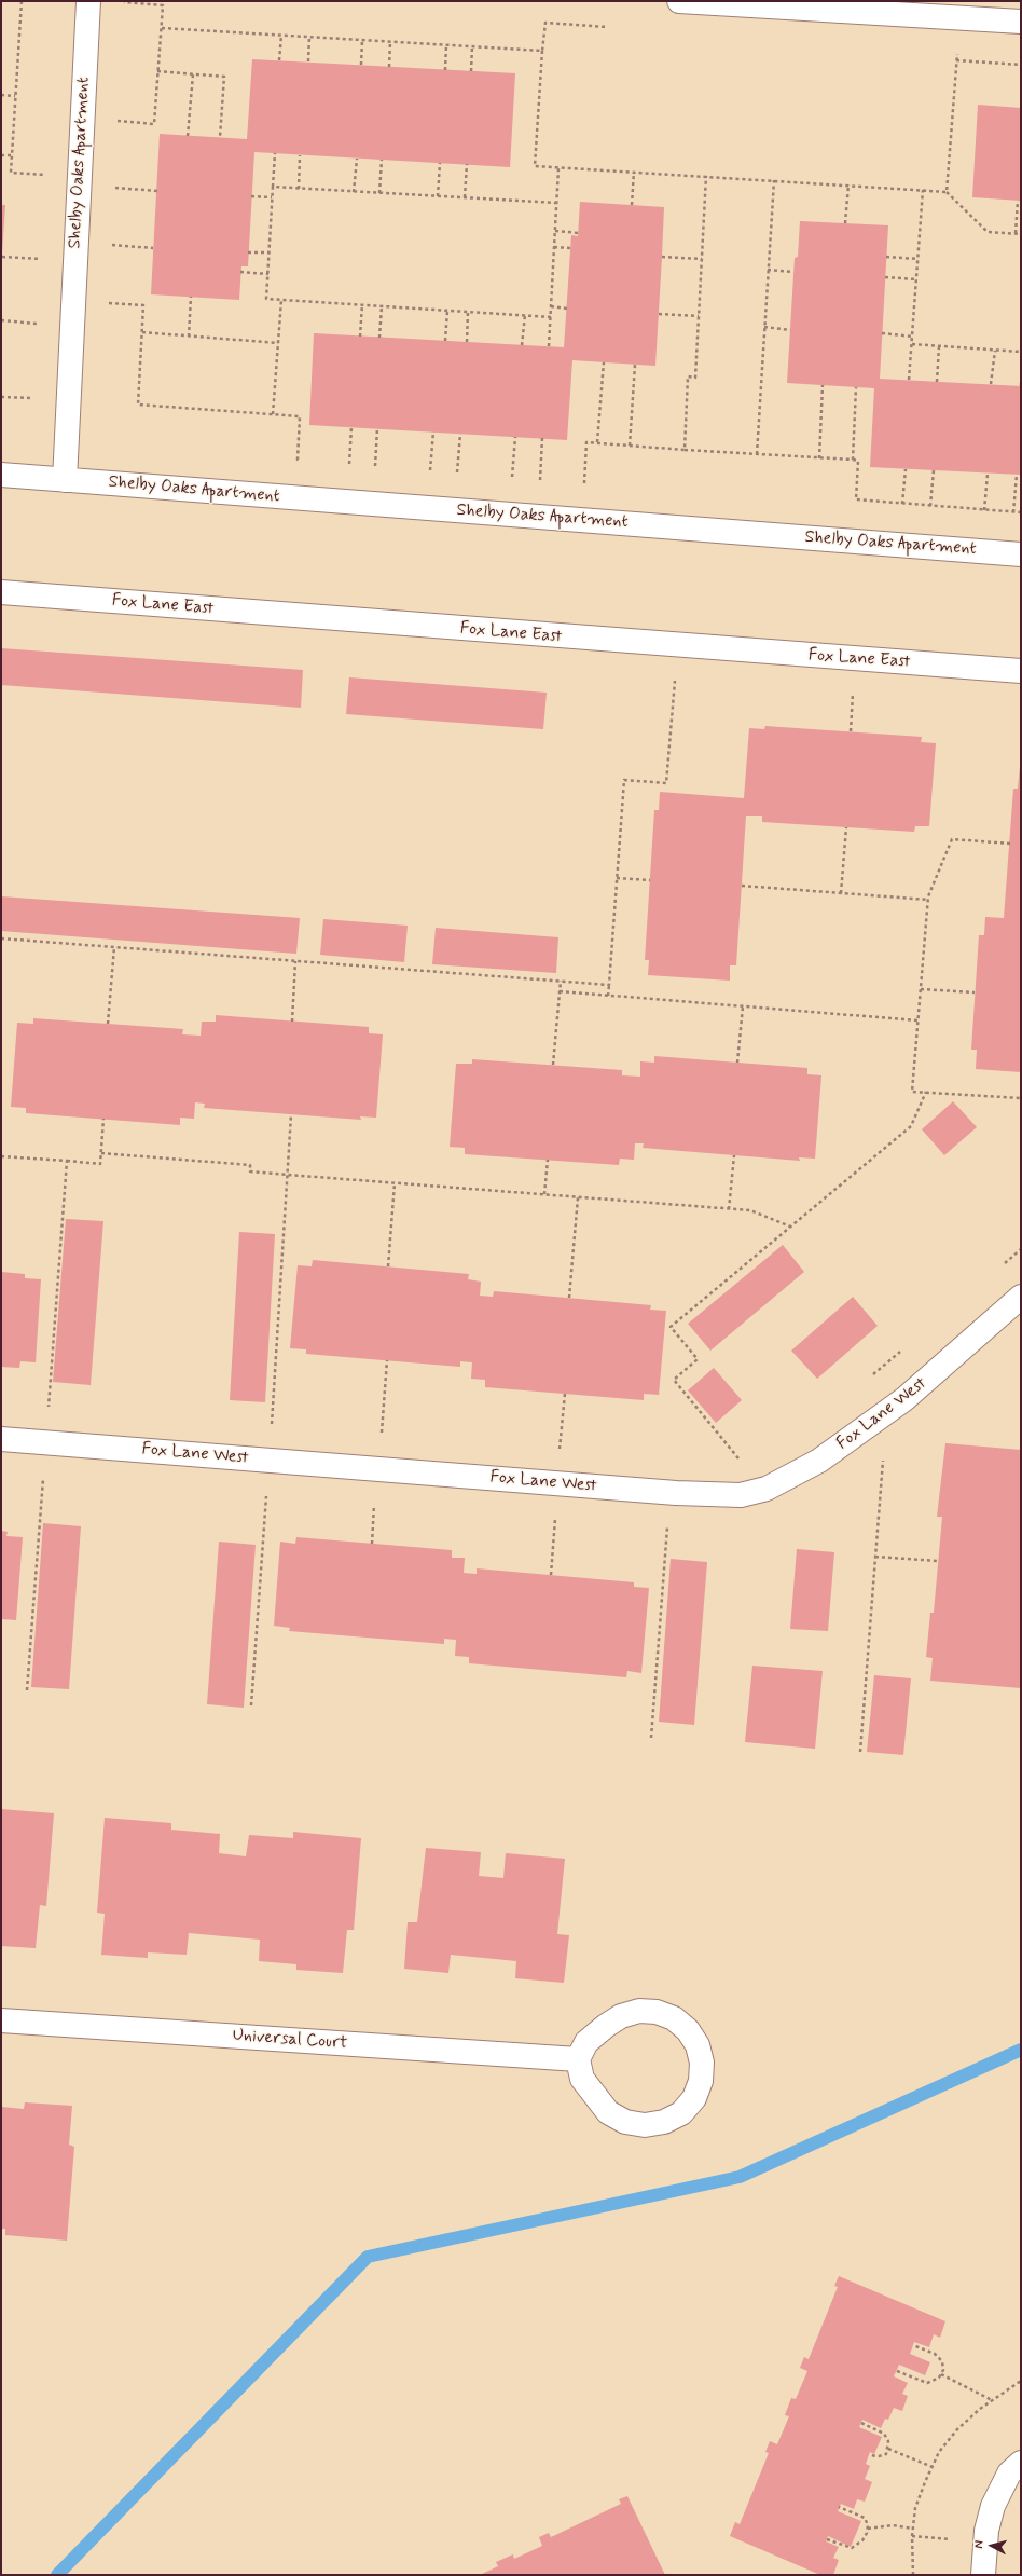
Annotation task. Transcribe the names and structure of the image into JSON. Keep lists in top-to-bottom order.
{
  "streets": {
    "street": [
      "Shelby Oaks Apartment",
      "Fox Lane East",
      "Fox Lane West",
      "Universal Court"
    ]
  },
  "north": "left"
}
